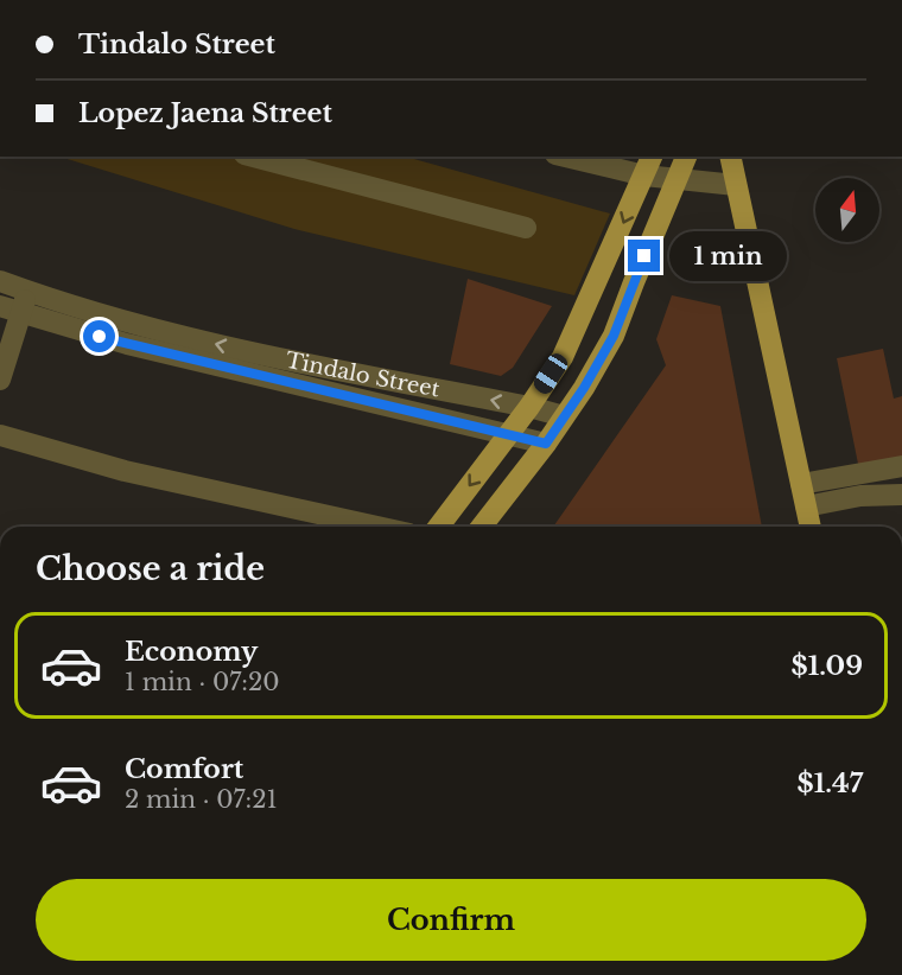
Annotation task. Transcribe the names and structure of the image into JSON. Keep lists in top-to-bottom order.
{
  "streets": {
    "street": ["Tindalo Street"]
  },
  "north": "top",
  "page": {
    "banner": ["Tindalo Street", "Lopez Jaena Street"],
    "bubble": "1 min",
    "heading": "Choose a ride",
    "list": [
      {
        "name": "Economy",
        "note": "1 min · 07:20",
        "value": "$1.09"
      },
      {
        "name": "Comfort",
        "note": "2 min · 07:21",
        "value": "$1.47"
      }
    ],
    "buttons": "Confirm"
  }
}
